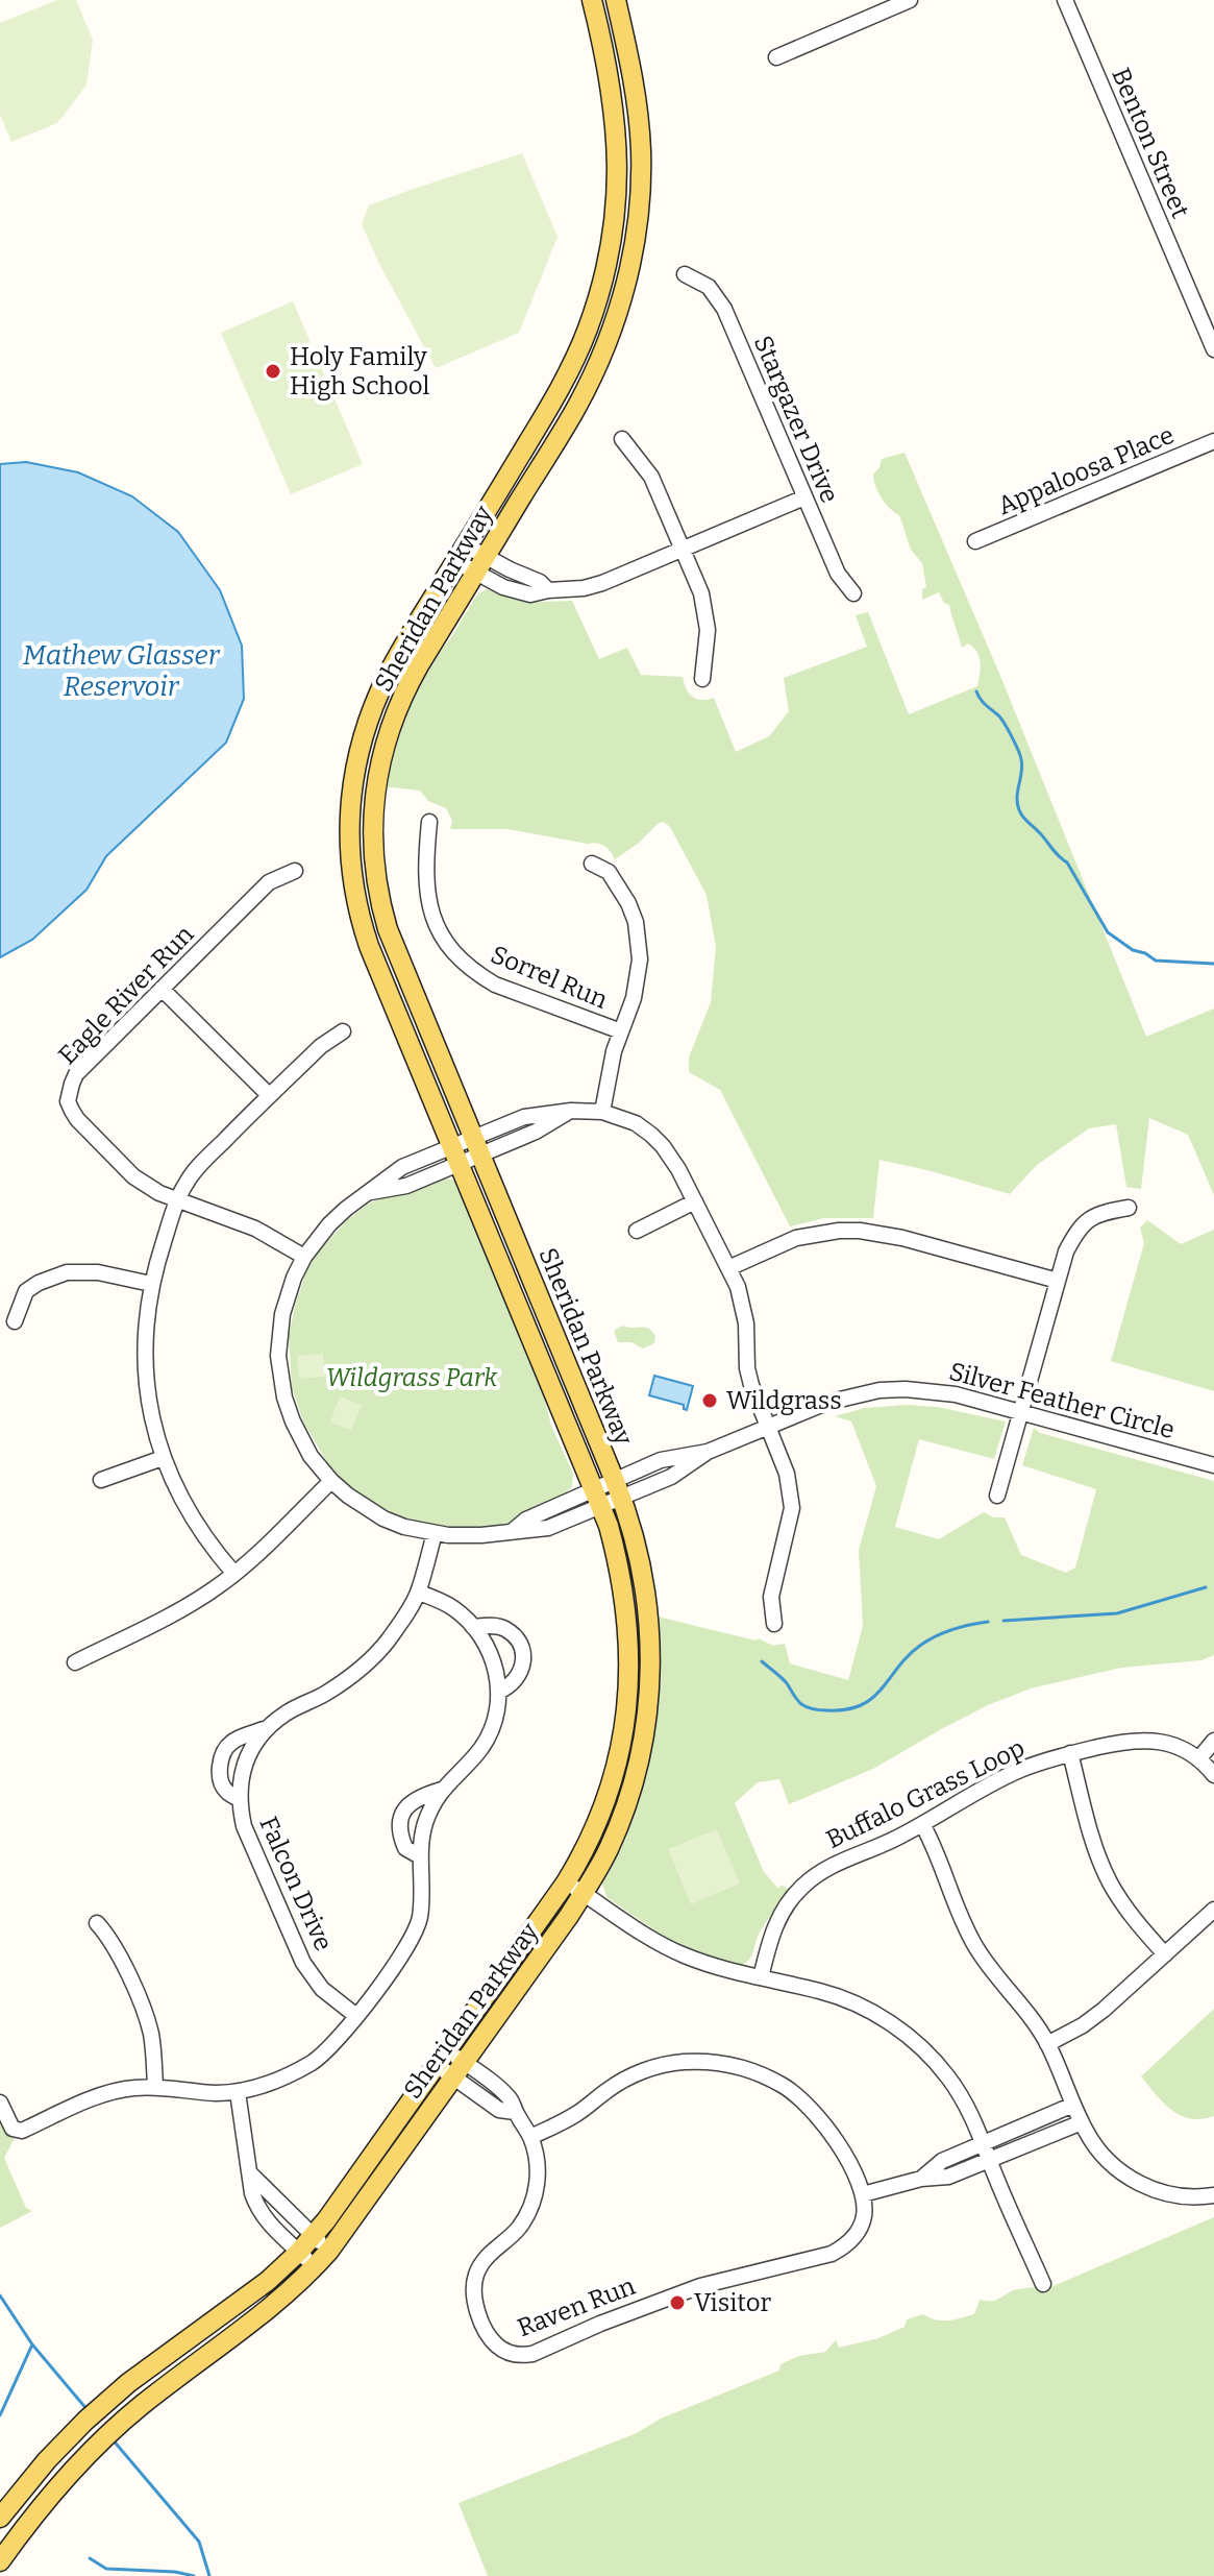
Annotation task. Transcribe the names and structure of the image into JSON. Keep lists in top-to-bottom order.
{
  "streets": {
    "main road": ["Sheridan Parkway"],
    "street": [
      "Benton Street",
      "Stargazer Drive",
      "Appaloosa Place",
      "Sorrel Run",
      "Eagle River Run",
      "Silver Feather Circle",
      "Buffalo Grass Loop",
      "Falcon Drive",
      "Raven Run"
    ]
  },
  "crossings": [
    ["Sheridan Parkway", "Silver Feather Circle"],
    ["Sheridan Parkway", "Raven Run"],
    ["Silver Feather Circle", "Falcon Drive"]
  ],
  "water": ["Mathew Glasser Reservoir"],
  "parks": ["Wildgrass Park"],
  "places": ["Holy Family High School", "Wildgrass", "Visitor"]
}
